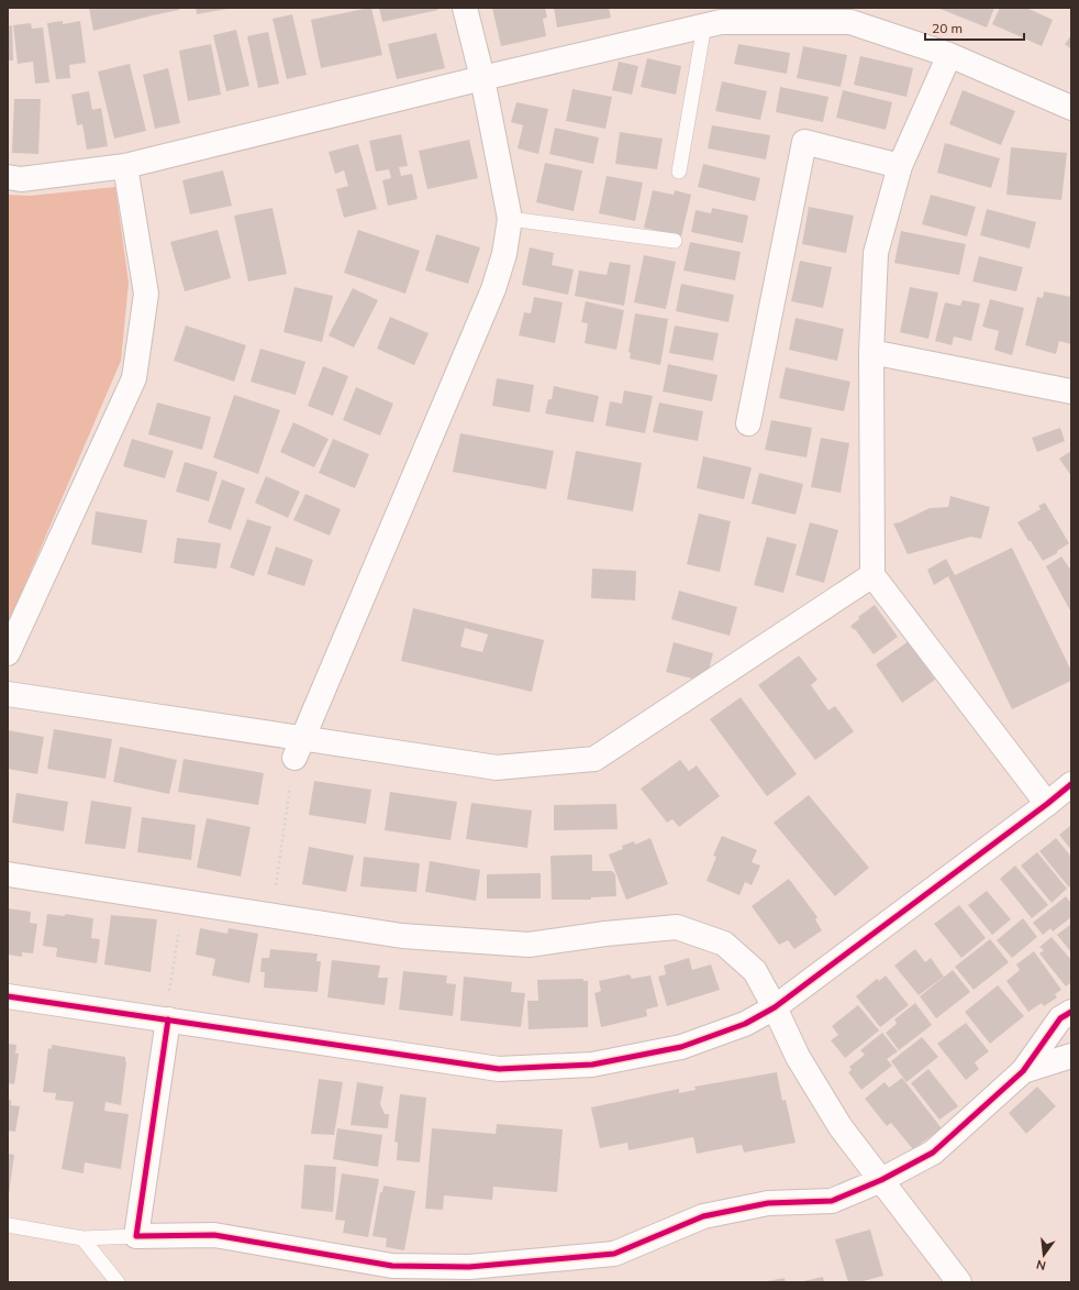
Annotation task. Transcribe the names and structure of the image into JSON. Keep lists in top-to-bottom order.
{
  "scale_bar": "20 m",
  "north": "bottom"
}
